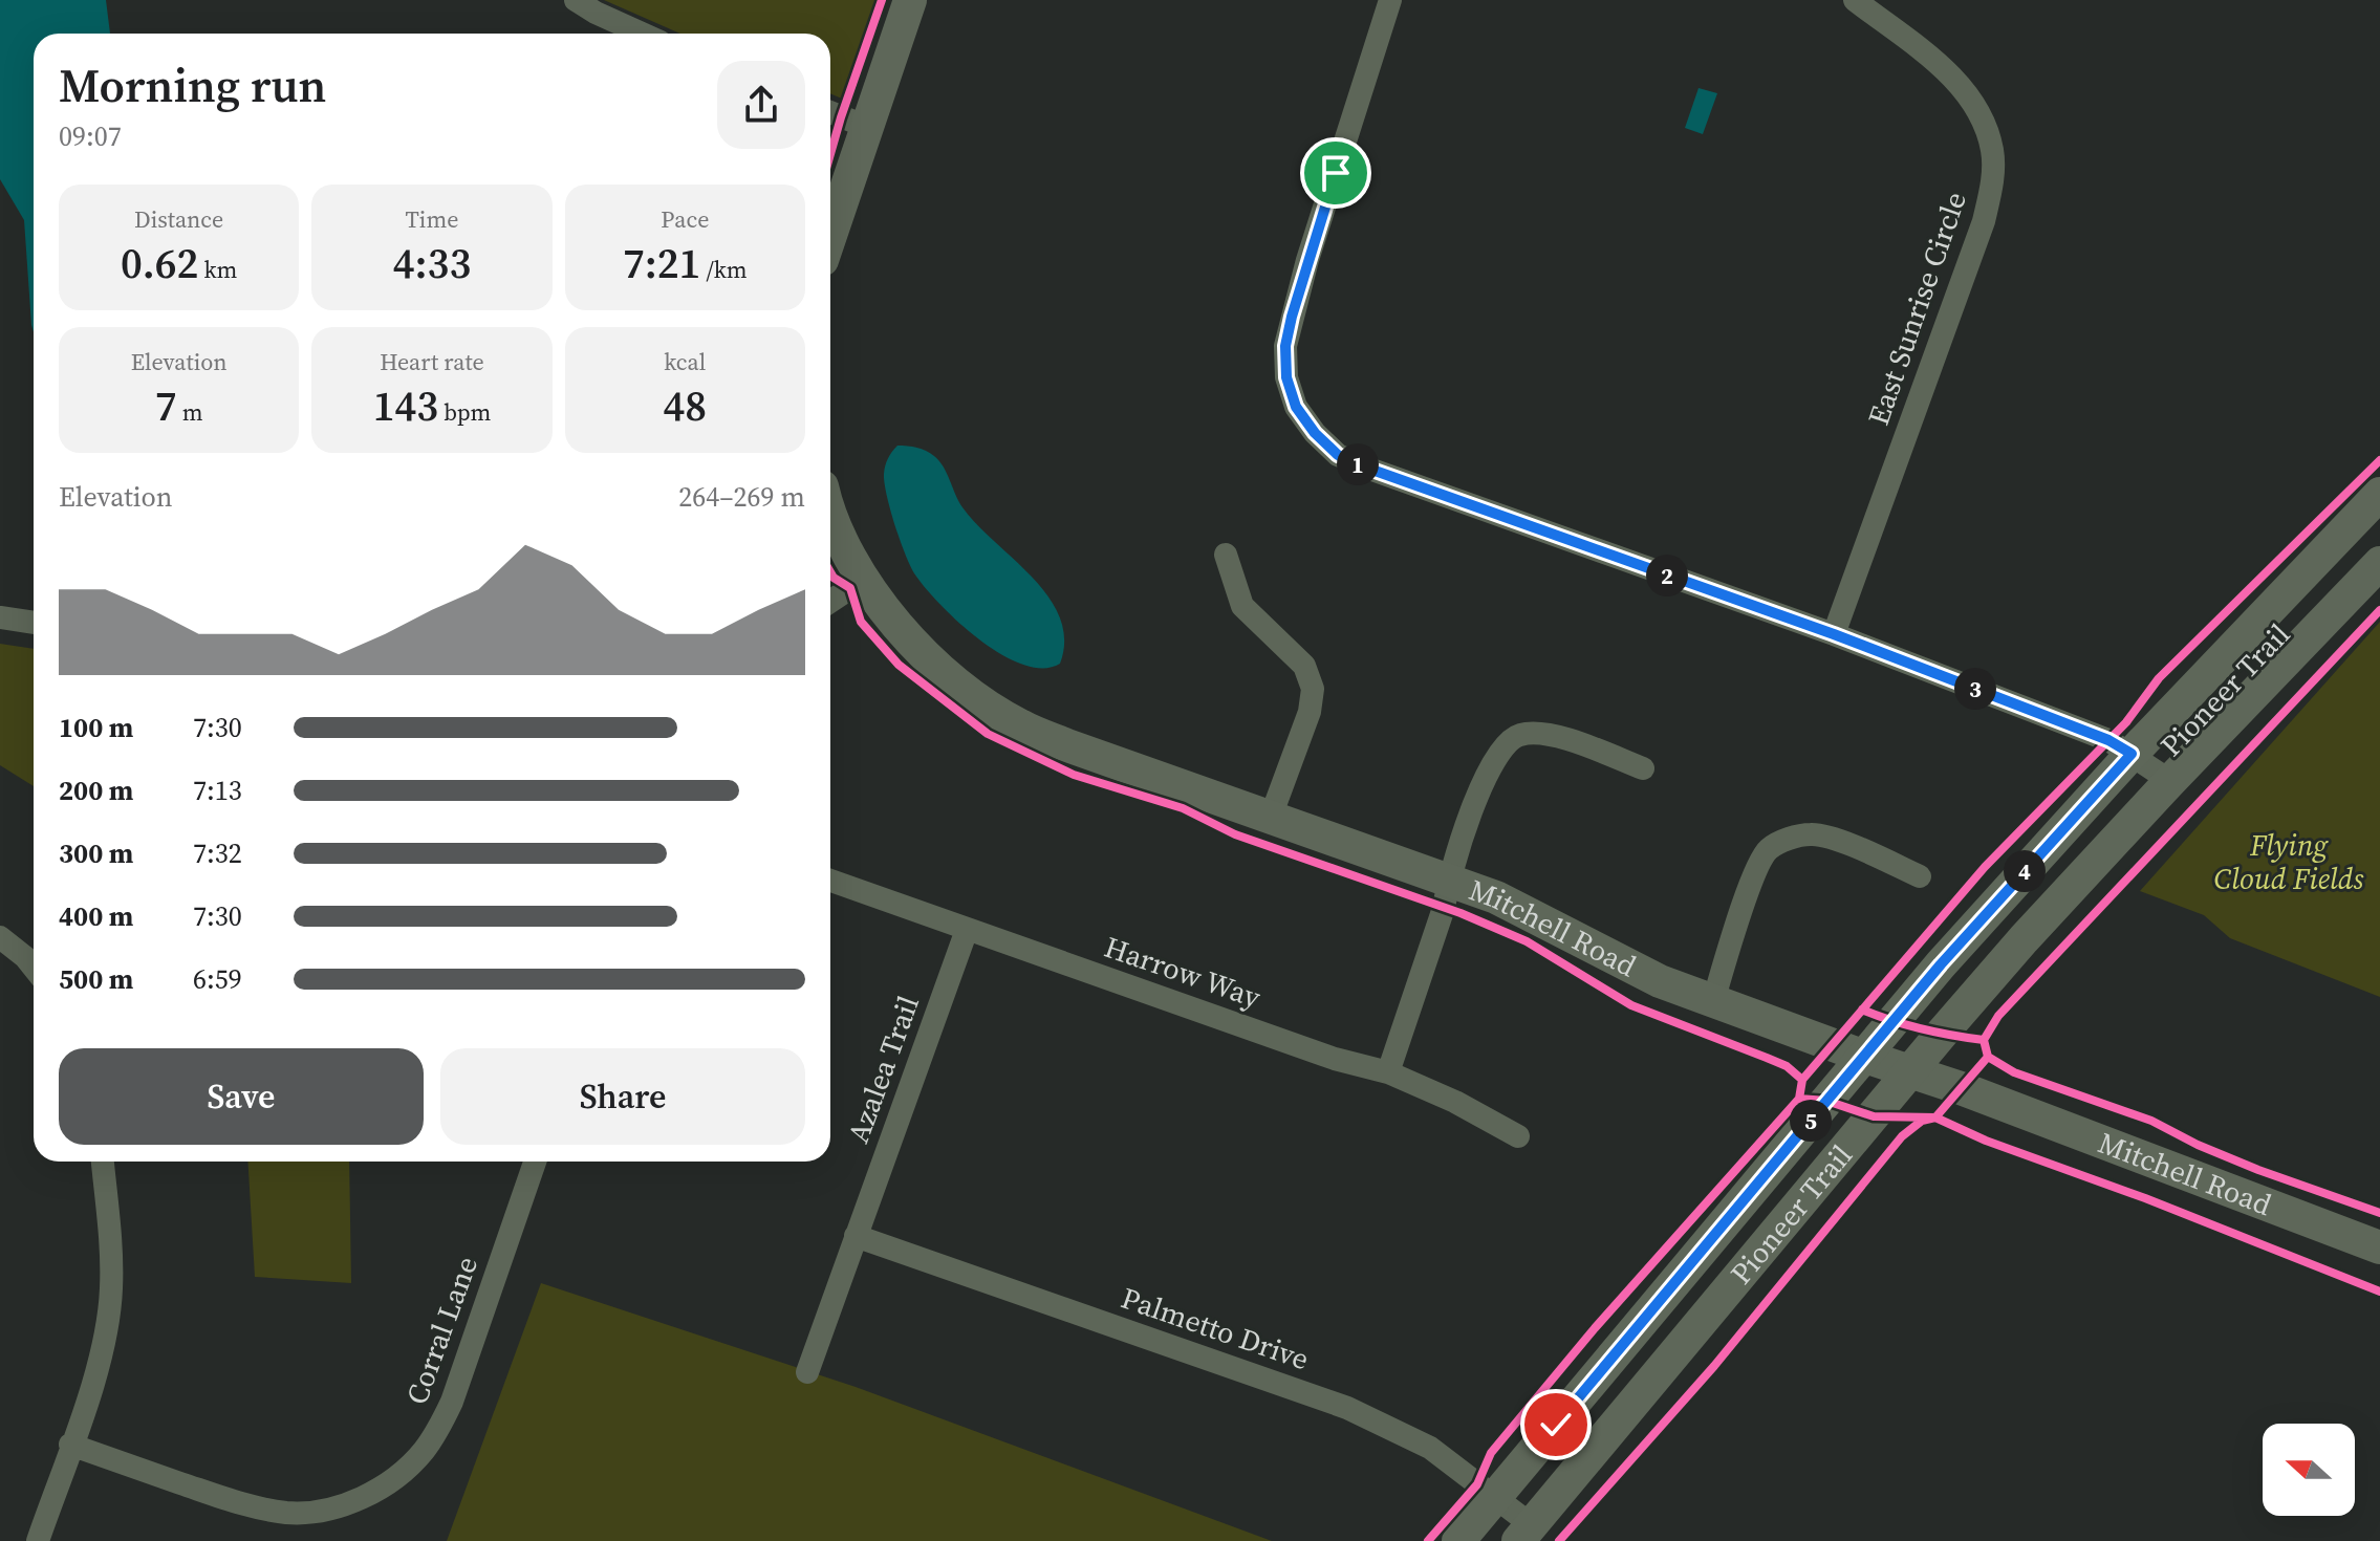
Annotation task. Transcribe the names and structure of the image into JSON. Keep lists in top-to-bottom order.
{
  "streets": {
    "main road": ["Pioneer Trail", "Mitchell Road"],
    "street": [
      "East Sunrise Circle",
      "Harrow Way",
      "Azalea Trail",
      "Palmetto Drive",
      "Corral Lane"
    ]
  },
  "crossings": [
    ["Pioneer Trail", "Mitchell Road"],
    ["Pioneer Trail", "Palmetto Drive"],
    ["Harrow Way", "Azalea Trail"],
    ["Azalea Trail", "Palmetto Drive"]
  ],
  "parks": ["Flying Cloud Fields"],
  "north": "left",
  "page": {
    "heading": ["Morning run", "09:07"],
    "stats": [
      ["Distance", "0.62 km"],
      ["Time", "4:33"],
      ["Pace", "7:21 /km"],
      ["Elevation", "7 m"],
      ["Heart rate", "143 bpm"],
      ["kcal", "48"]
    ],
    "pins": [
      "1",
      "2",
      "3",
      "4",
      "5"
    ],
    "chart": ["Elevation", "264–269 m"],
    "list": [
      {
        "name": "100 m",
        "note": "7:30"
      },
      {
        "name": "200 m",
        "note": "7:13"
      },
      {
        "name": "300 m",
        "note": "7:32"
      },
      {
        "name": "400 m",
        "note": "7:30"
      },
      {
        "name": "500 m",
        "note": "6:59"
      }
    ],
    "buttons": ["Save", "Share"]
  }
}
